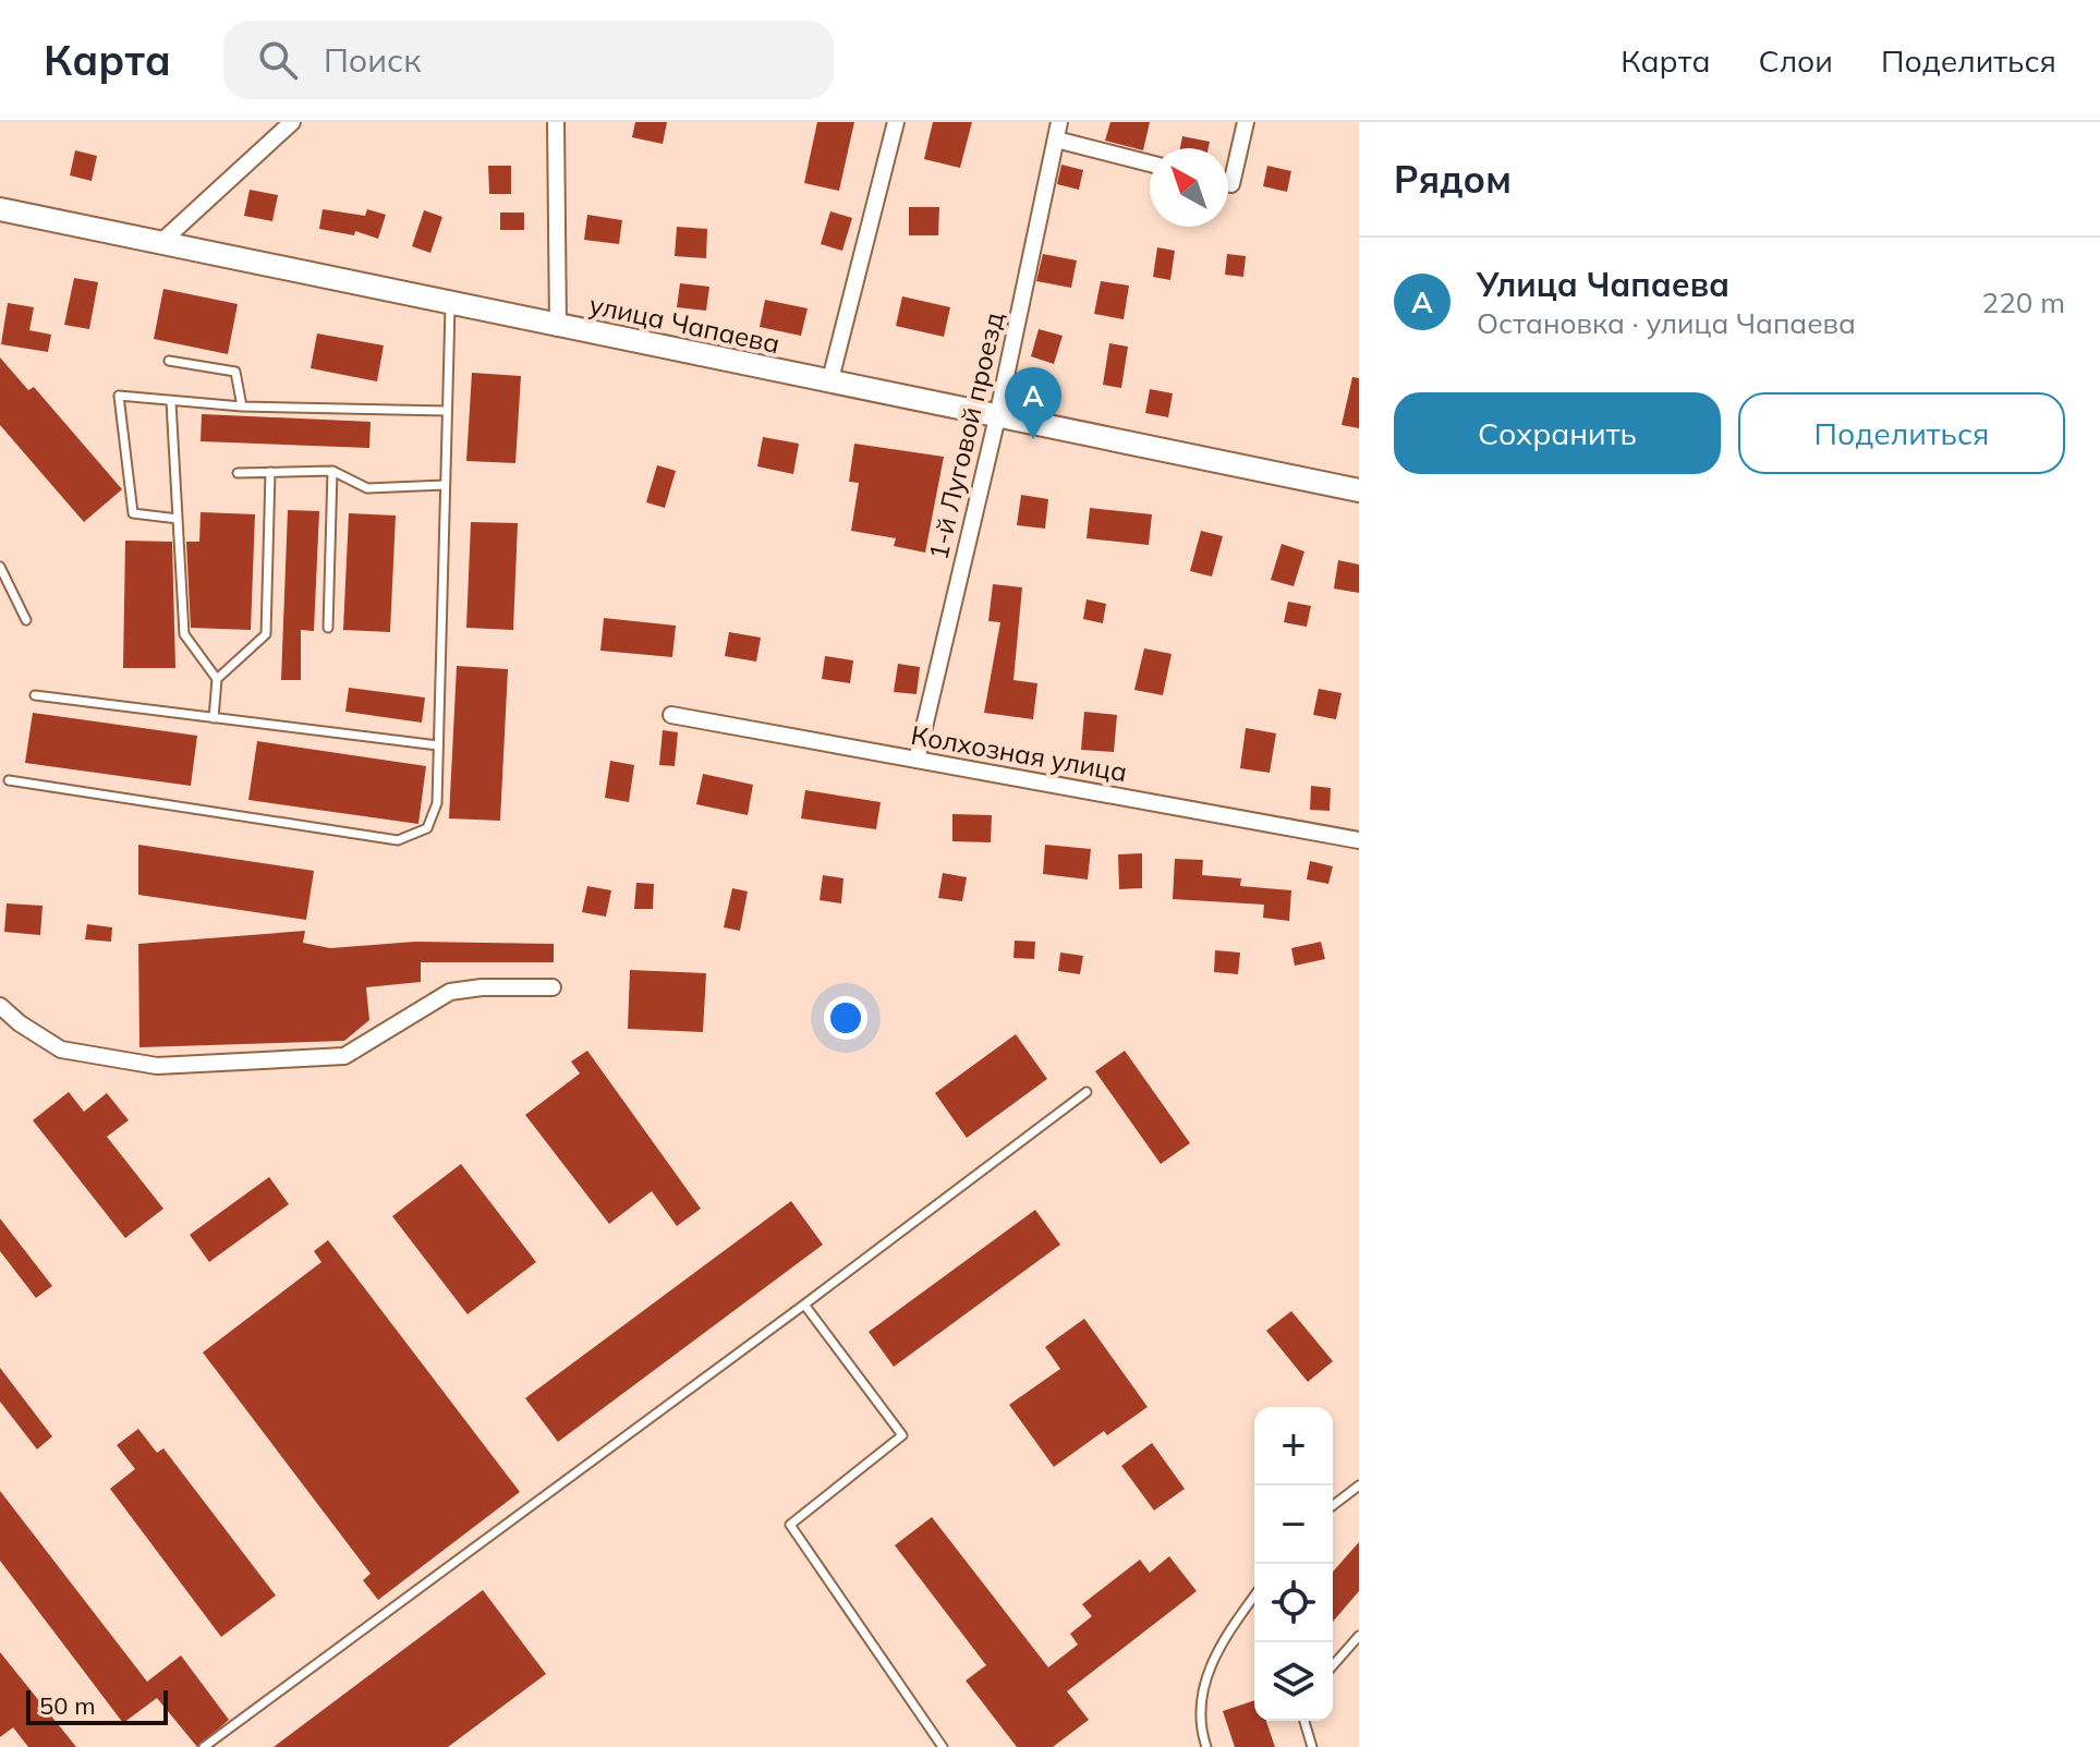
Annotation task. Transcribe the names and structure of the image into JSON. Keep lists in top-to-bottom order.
{
  "streets": {
    "street": ["улица Чапаева", "1-й Луговой проезд", "Колхозная улица"]
  },
  "crossings": [
    ["улица Чапаева", "1-й Луговой проезд"],
    ["1-й Луговой проезд", "Колхозная улица"]
  ],
  "scale_bar": "50 m",
  "north": "top left",
  "page": {
    "header": "Карта",
    "search": "Поиск",
    "nav": ["Карта", "Слои", "Поделиться"],
    "heading": "Рядом",
    "list": [
      {
        "mark": "A",
        "name": "Улица Чапаева",
        "note": "Остановка · улица Чапаева",
        "value": "220 m"
      }
    ],
    "buttons": ["Сохранить", "Поделиться"],
    "pins": "A",
    "map_buttons": ["+", "−"],
    "scale": "50 m"
  }
}
